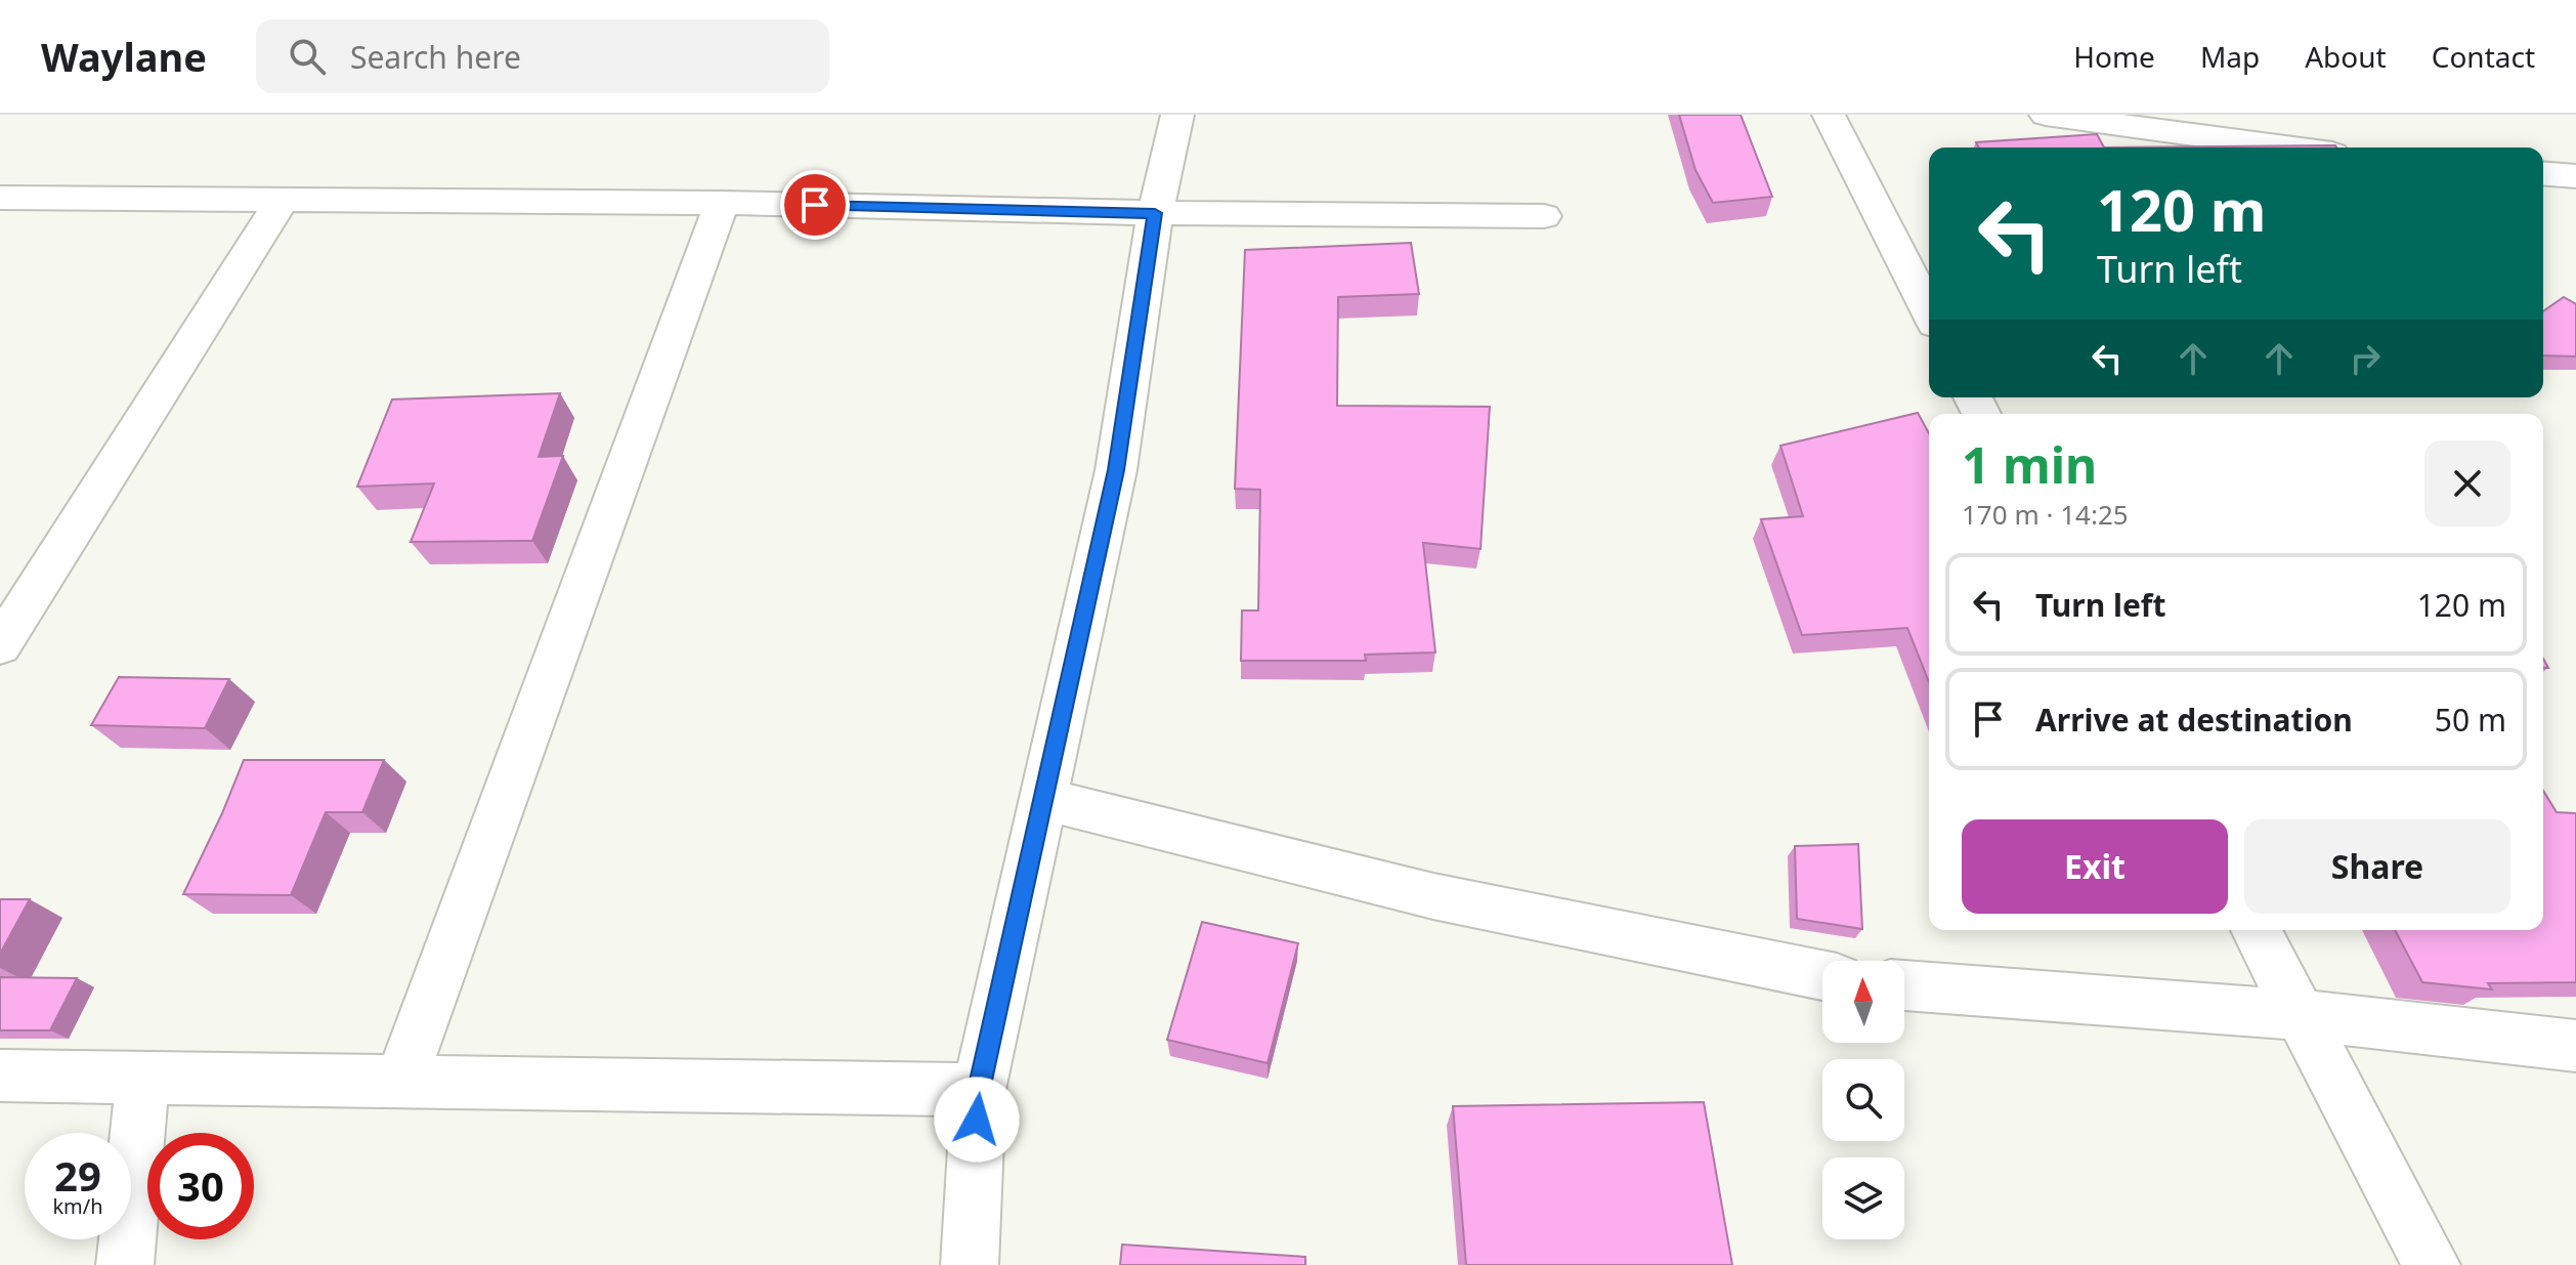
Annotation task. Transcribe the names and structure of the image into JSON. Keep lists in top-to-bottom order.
{
  "north": "top",
  "page": {
    "header": "Waylane",
    "search": "Search here",
    "nav": [
      "Home",
      "Map",
      "About",
      "Contact"
    ],
    "turn": ["120 m", "Turn left"],
    "heading": ["1 min", "170 m · 14:25"],
    "list": [
      {
        "name": "Turn left",
        "value": "120 m"
      },
      {
        "name": "Arrive at destination",
        "value": "50 m"
      }
    ],
    "buttons": ["Exit", "Share"],
    "speed": "29 km/h",
    "limit": "30"
  }
}
